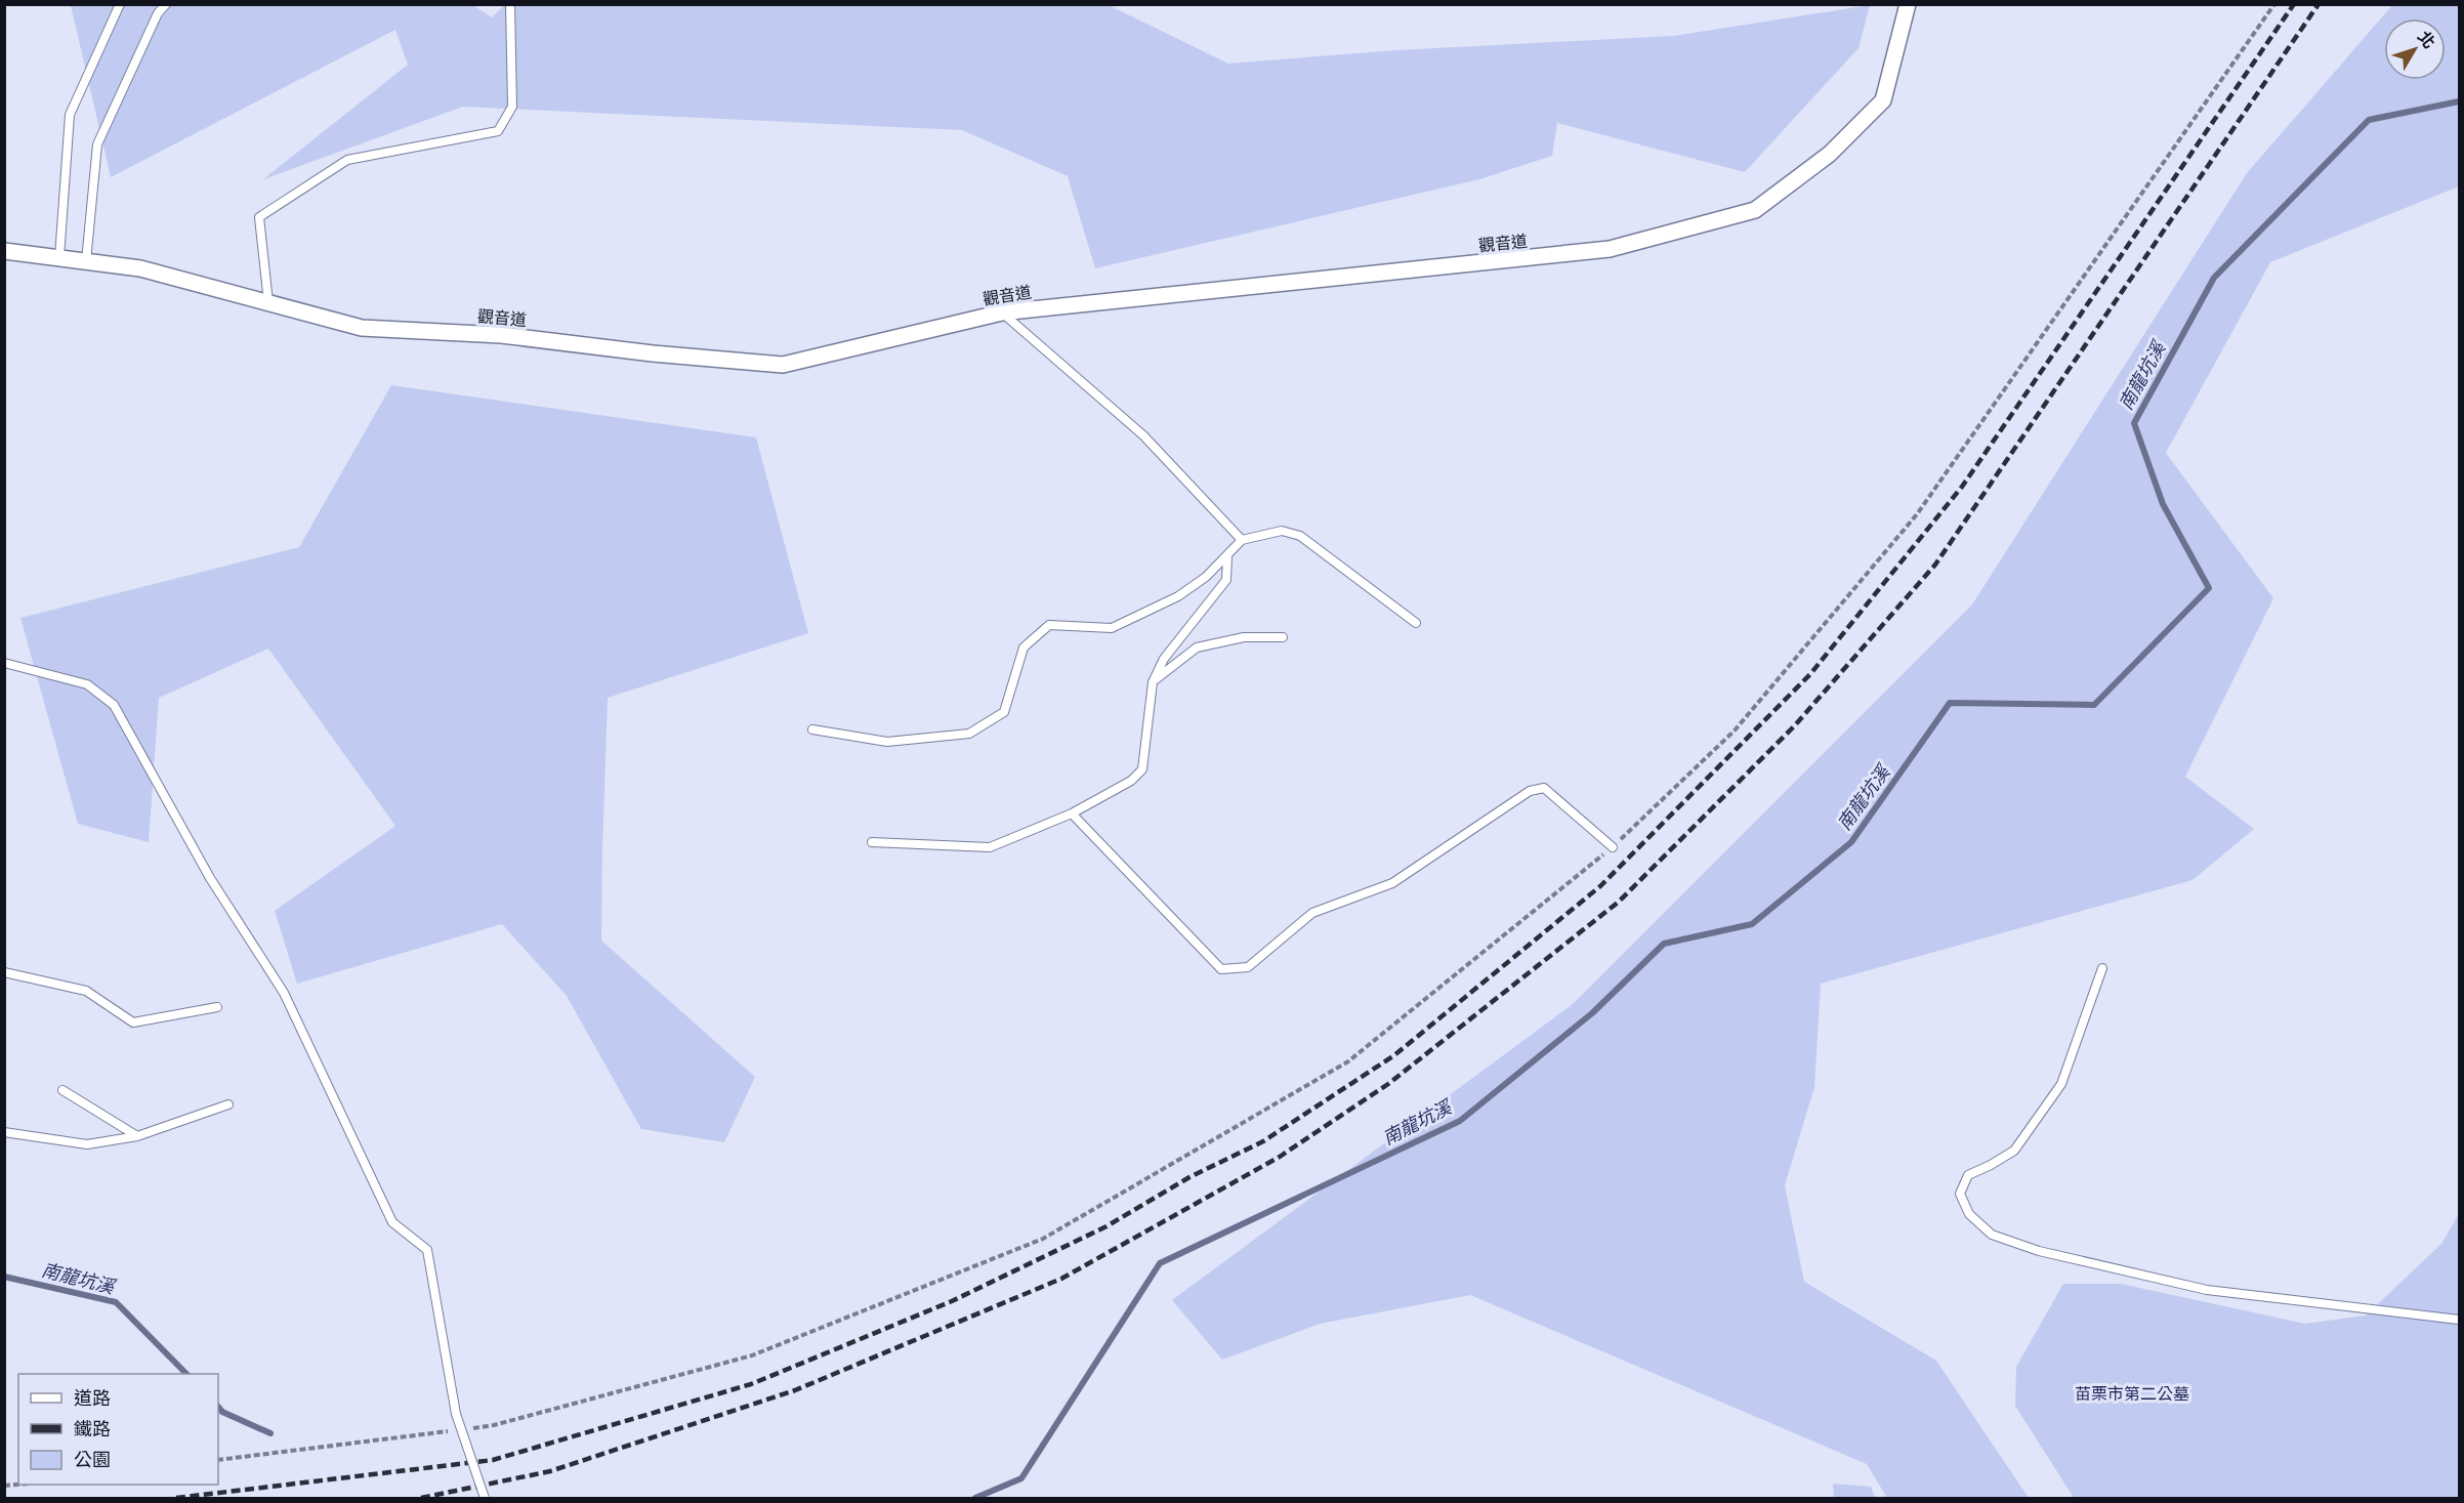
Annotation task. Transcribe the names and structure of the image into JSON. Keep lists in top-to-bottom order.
{
  "streets": {
    "street": ["觀音道"]
  },
  "water": ["南龍坑溪"],
  "parks": ["苗栗市第二公墓"],
  "legend": ["道路", "鐵路", "公園"],
  "north": "top right"
}
